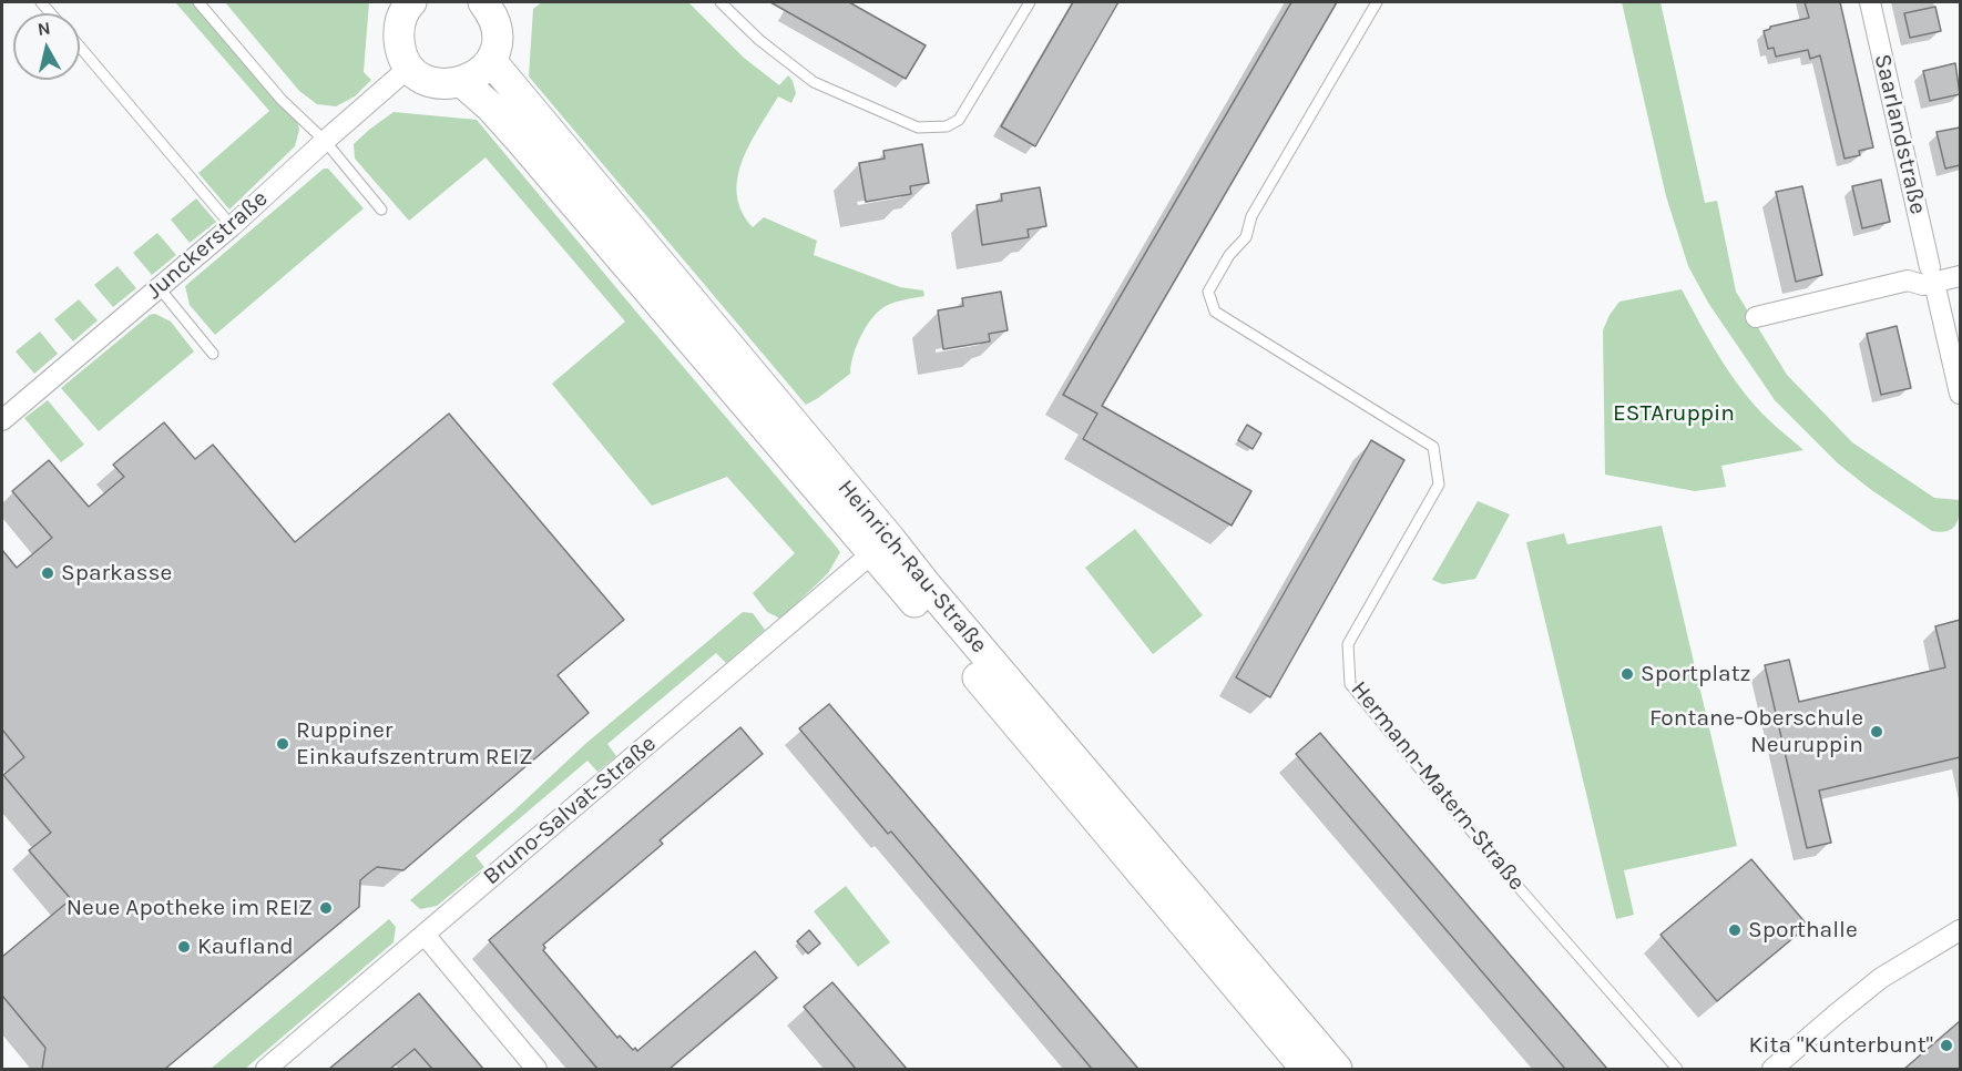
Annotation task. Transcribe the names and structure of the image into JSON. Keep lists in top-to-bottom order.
{
  "streets": {
    "main road": ["Heinrich-Rau-Straße"],
    "street": ["Saarlandstraße", "Junckerstraße", "Bruno-Salvat-Straße"],
    "lane": ["Hermann-Matern-Straße"]
  },
  "crossings": [
    ["Heinrich-Rau-Straße", "Bruno-Salvat-Straße"]
  ],
  "parks": ["ESTAruppin"],
  "places": [
    "Sparkasse",
    "Sportplatz",
    "Fontane-Oberschule Neuruppin",
    "Ruppiner Einkaufszentrum REIZ",
    "Neue Apotheke im REIZ",
    "Sporthalle",
    "Kaufland",
    "Kita \"Kunterbunt\""
  ],
  "north": "top"
}
